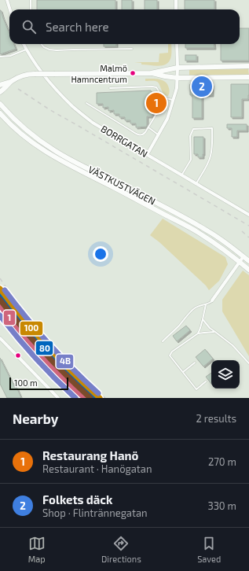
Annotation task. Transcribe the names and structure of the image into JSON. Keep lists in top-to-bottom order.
{
  "streets": {
    "main road": ["VÄSTKUSTVÄGEN"],
    "street": ["BORRGATAN"]
  },
  "places": ["Malmö Hamncentrum"],
  "lines": [
    "rail line 100",
    "transit line 4B",
    "transit line 80",
    "transit line 1"
  ],
  "scale_bar": "100 m",
  "page": {
    "search": "Search here",
    "pins": ["2", "1"],
    "scale": "100 m",
    "heading": ["Nearby", "2 results"],
    "list": [
      {
        "mark": "1",
        "name": "Restaurang Hanö",
        "note": "Restaurant · Hanögatan",
        "value": "270 m"
      },
      {
        "mark": "2",
        "name": "Folkets däck",
        "note": "Shop · Flintrännegatan",
        "value": "330 m"
      }
    ],
    "nav": ["Map", "Directions", "Saved"]
  }
}
